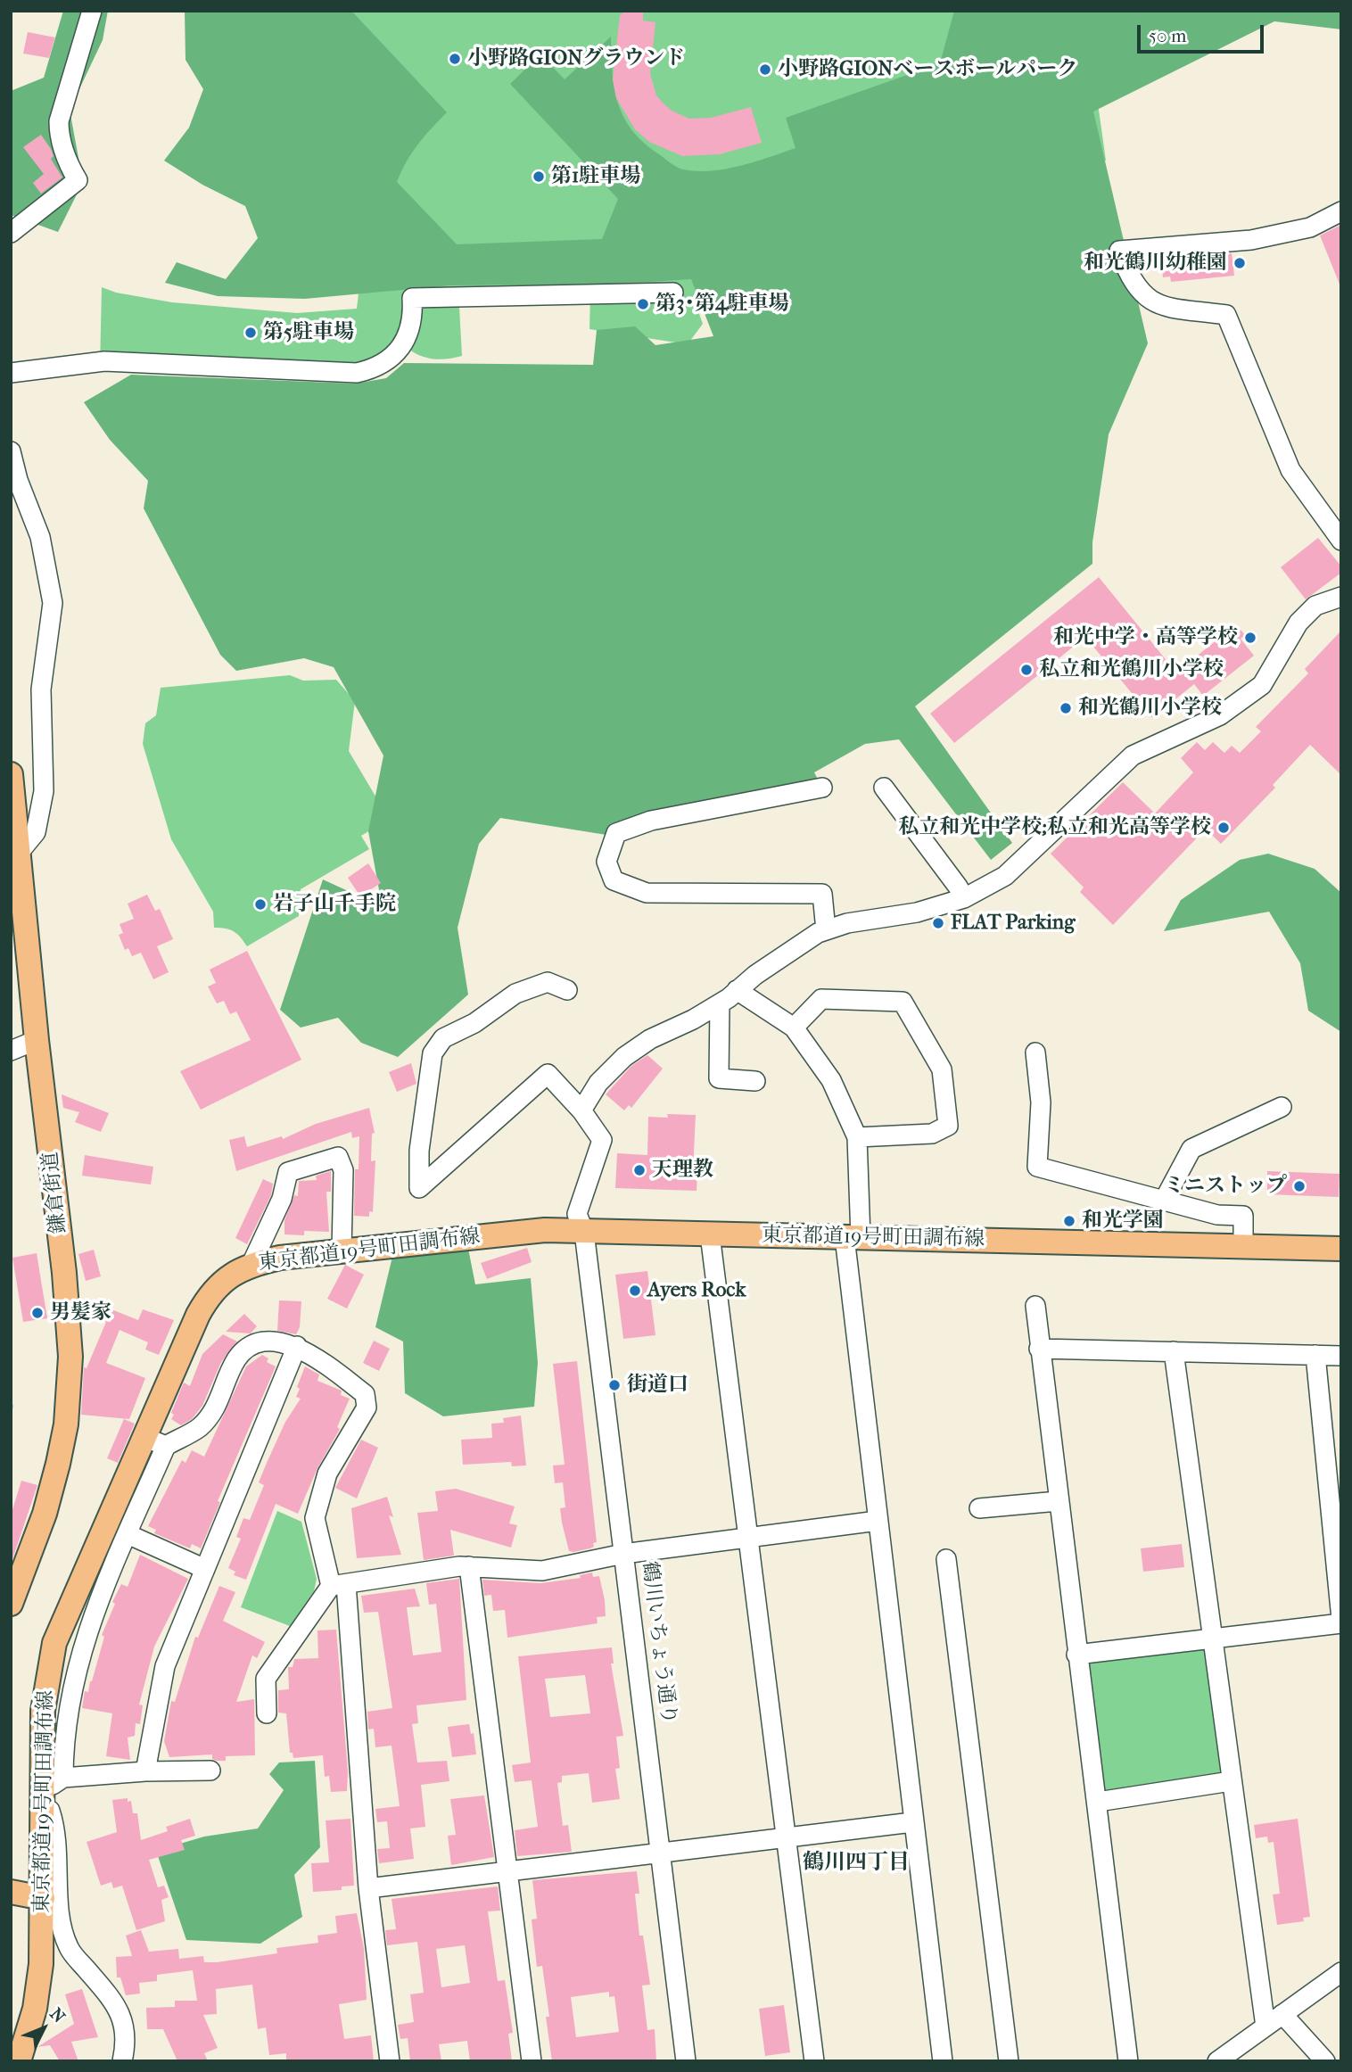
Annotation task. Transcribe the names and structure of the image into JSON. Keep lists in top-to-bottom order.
{
  "streets": {
    "main road": ["鎌倉街道", "東京都道19号町田調布線"],
    "street": ["鶴川いちょう通り"]
  },
  "crossings": [
    ["東京都道19号町田調布線", "鶴川いちょう通り"]
  ],
  "districts": ["鶴川四丁目"],
  "places": [
    "小野路GIONグラウンド",
    "小野路GIONベースボールパーク",
    "第1駐車場",
    "和光鶴川幼稚園",
    "第3･第4駐車場",
    "第5駐車場",
    "和光中学・高等学校",
    "私立和光鶴川小学校",
    "和光鶴川小学校",
    "私立和光中学校;私立和光高等学校",
    "岩子山千手院",
    "FLAT Parking",
    "天理教",
    "ミニストップ",
    "和光学園",
    "Ayers Rock",
    "男髪家",
    "街道口"
  ],
  "scale_bar": "50 m",
  "north": "top right"
}
